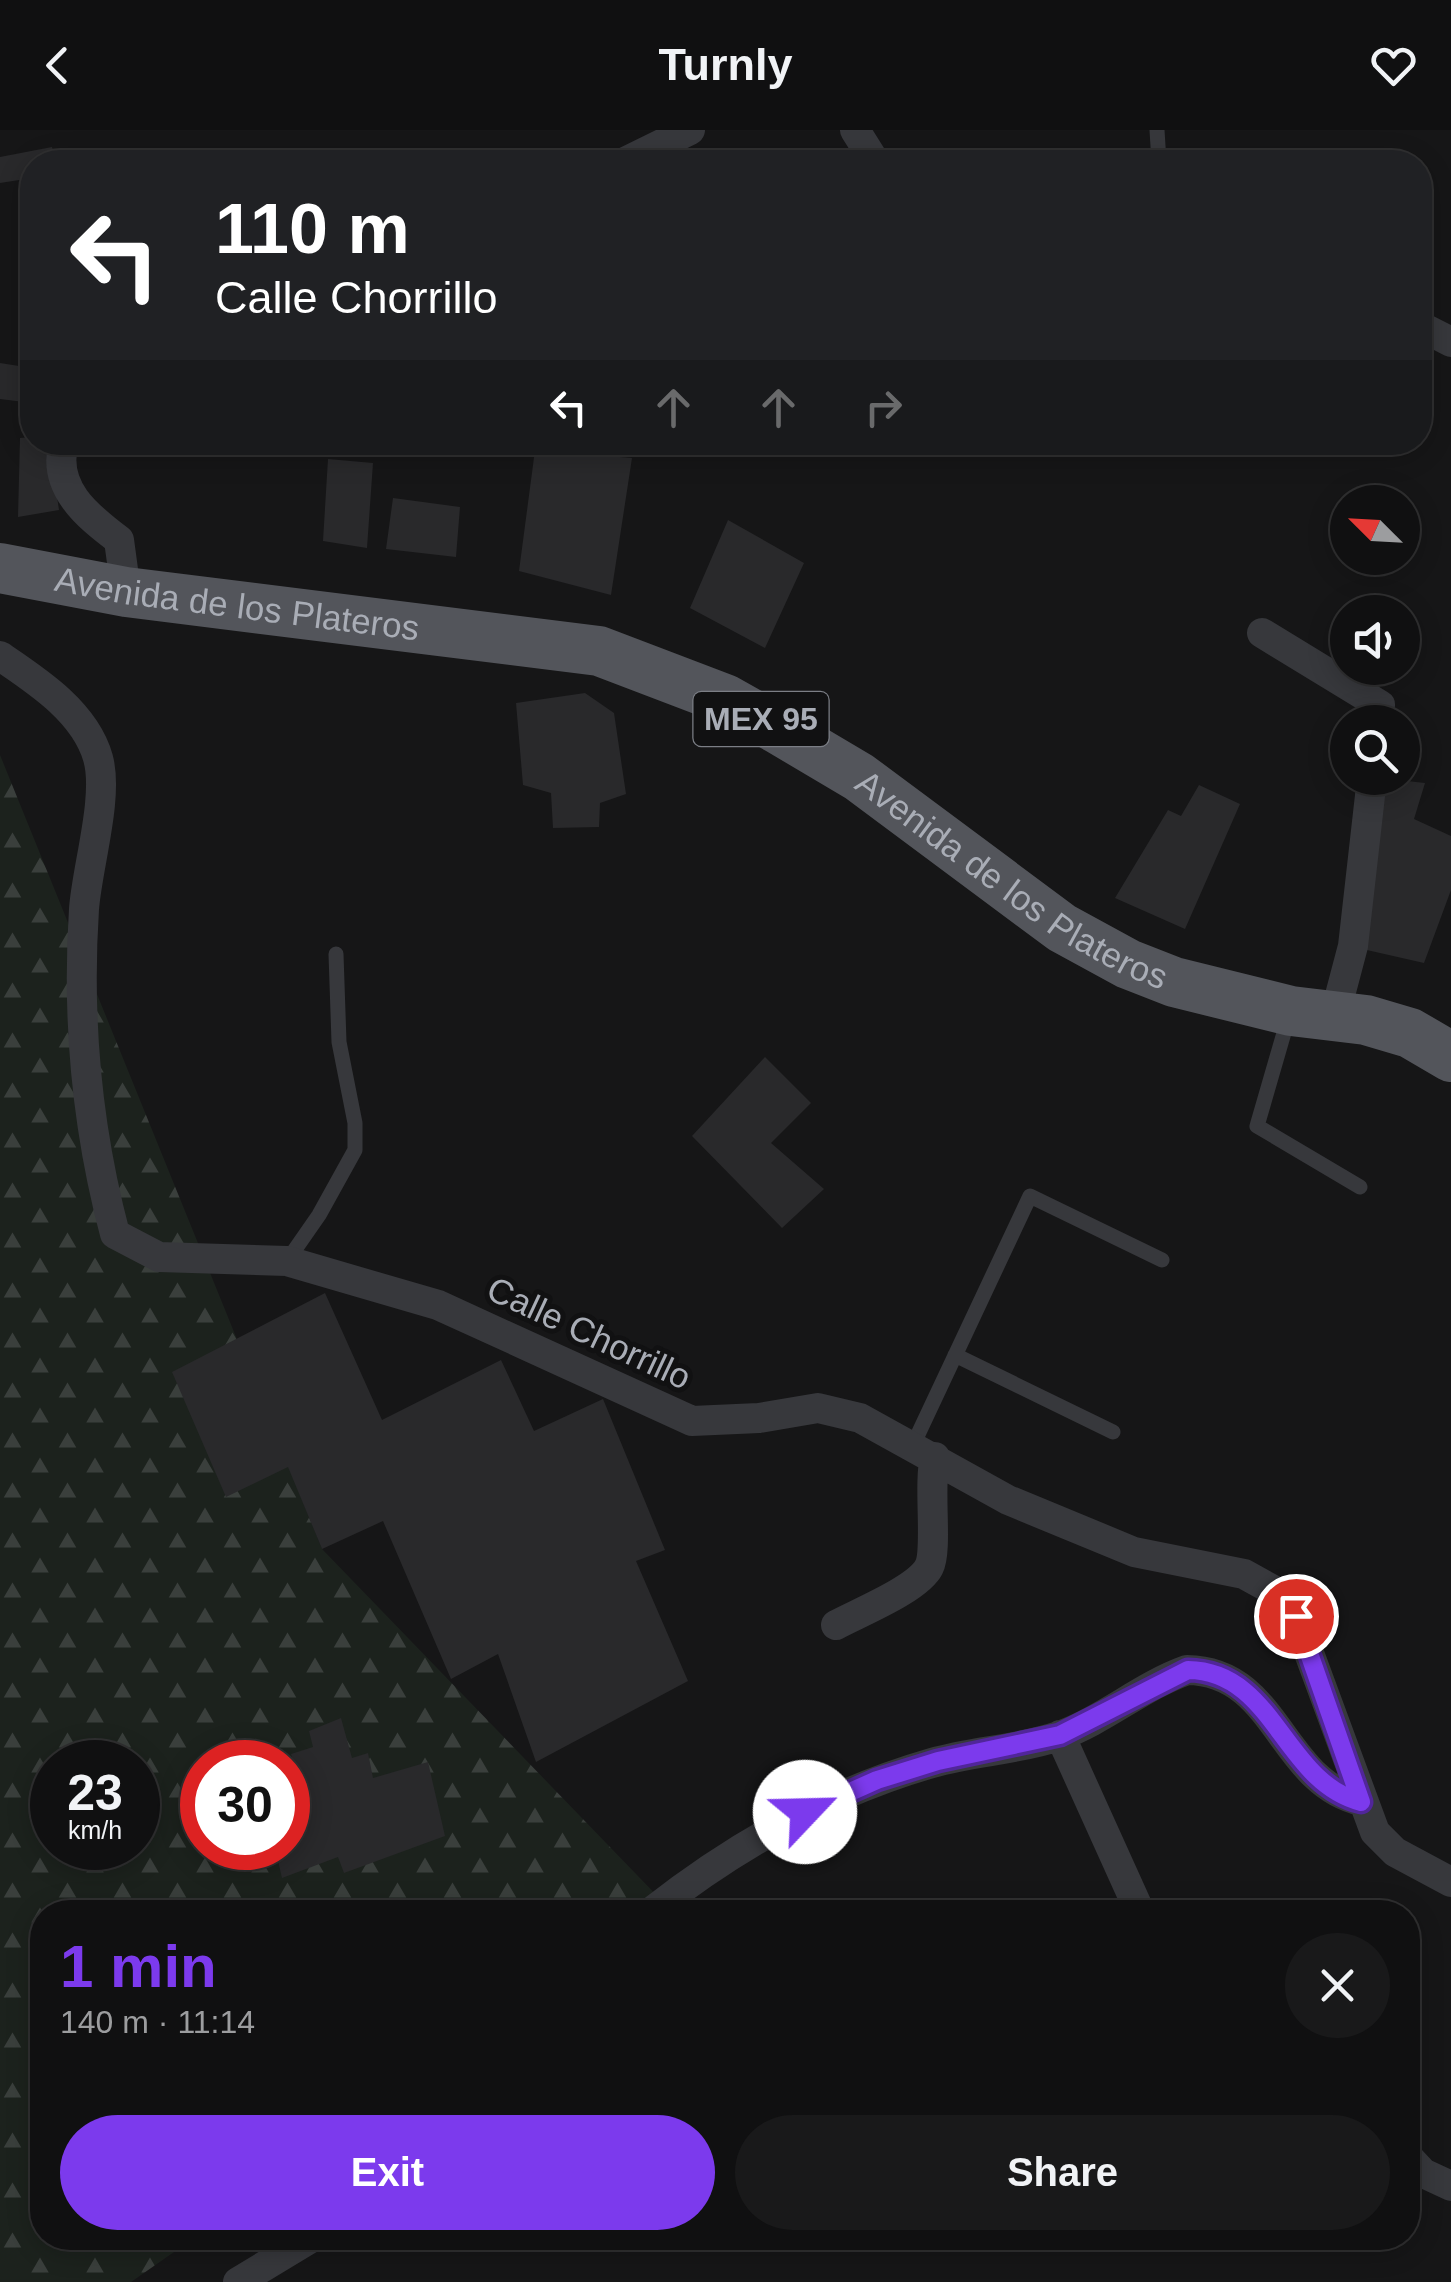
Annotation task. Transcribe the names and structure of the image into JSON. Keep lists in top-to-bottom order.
{
  "streets": {
    "main road": ["Avenida de los Plateros", "MEX 95"],
    "street": ["Calle Chorrillo"]
  },
  "north": "top left",
  "page": {
    "header": "Turnly",
    "turn": ["110 m", "Calle Chorrillo"],
    "speed": "23 km/h",
    "limit": "30",
    "heading": ["1 min", "140 m · 11:14"],
    "buttons": ["Exit", "Share"]
  }
}
